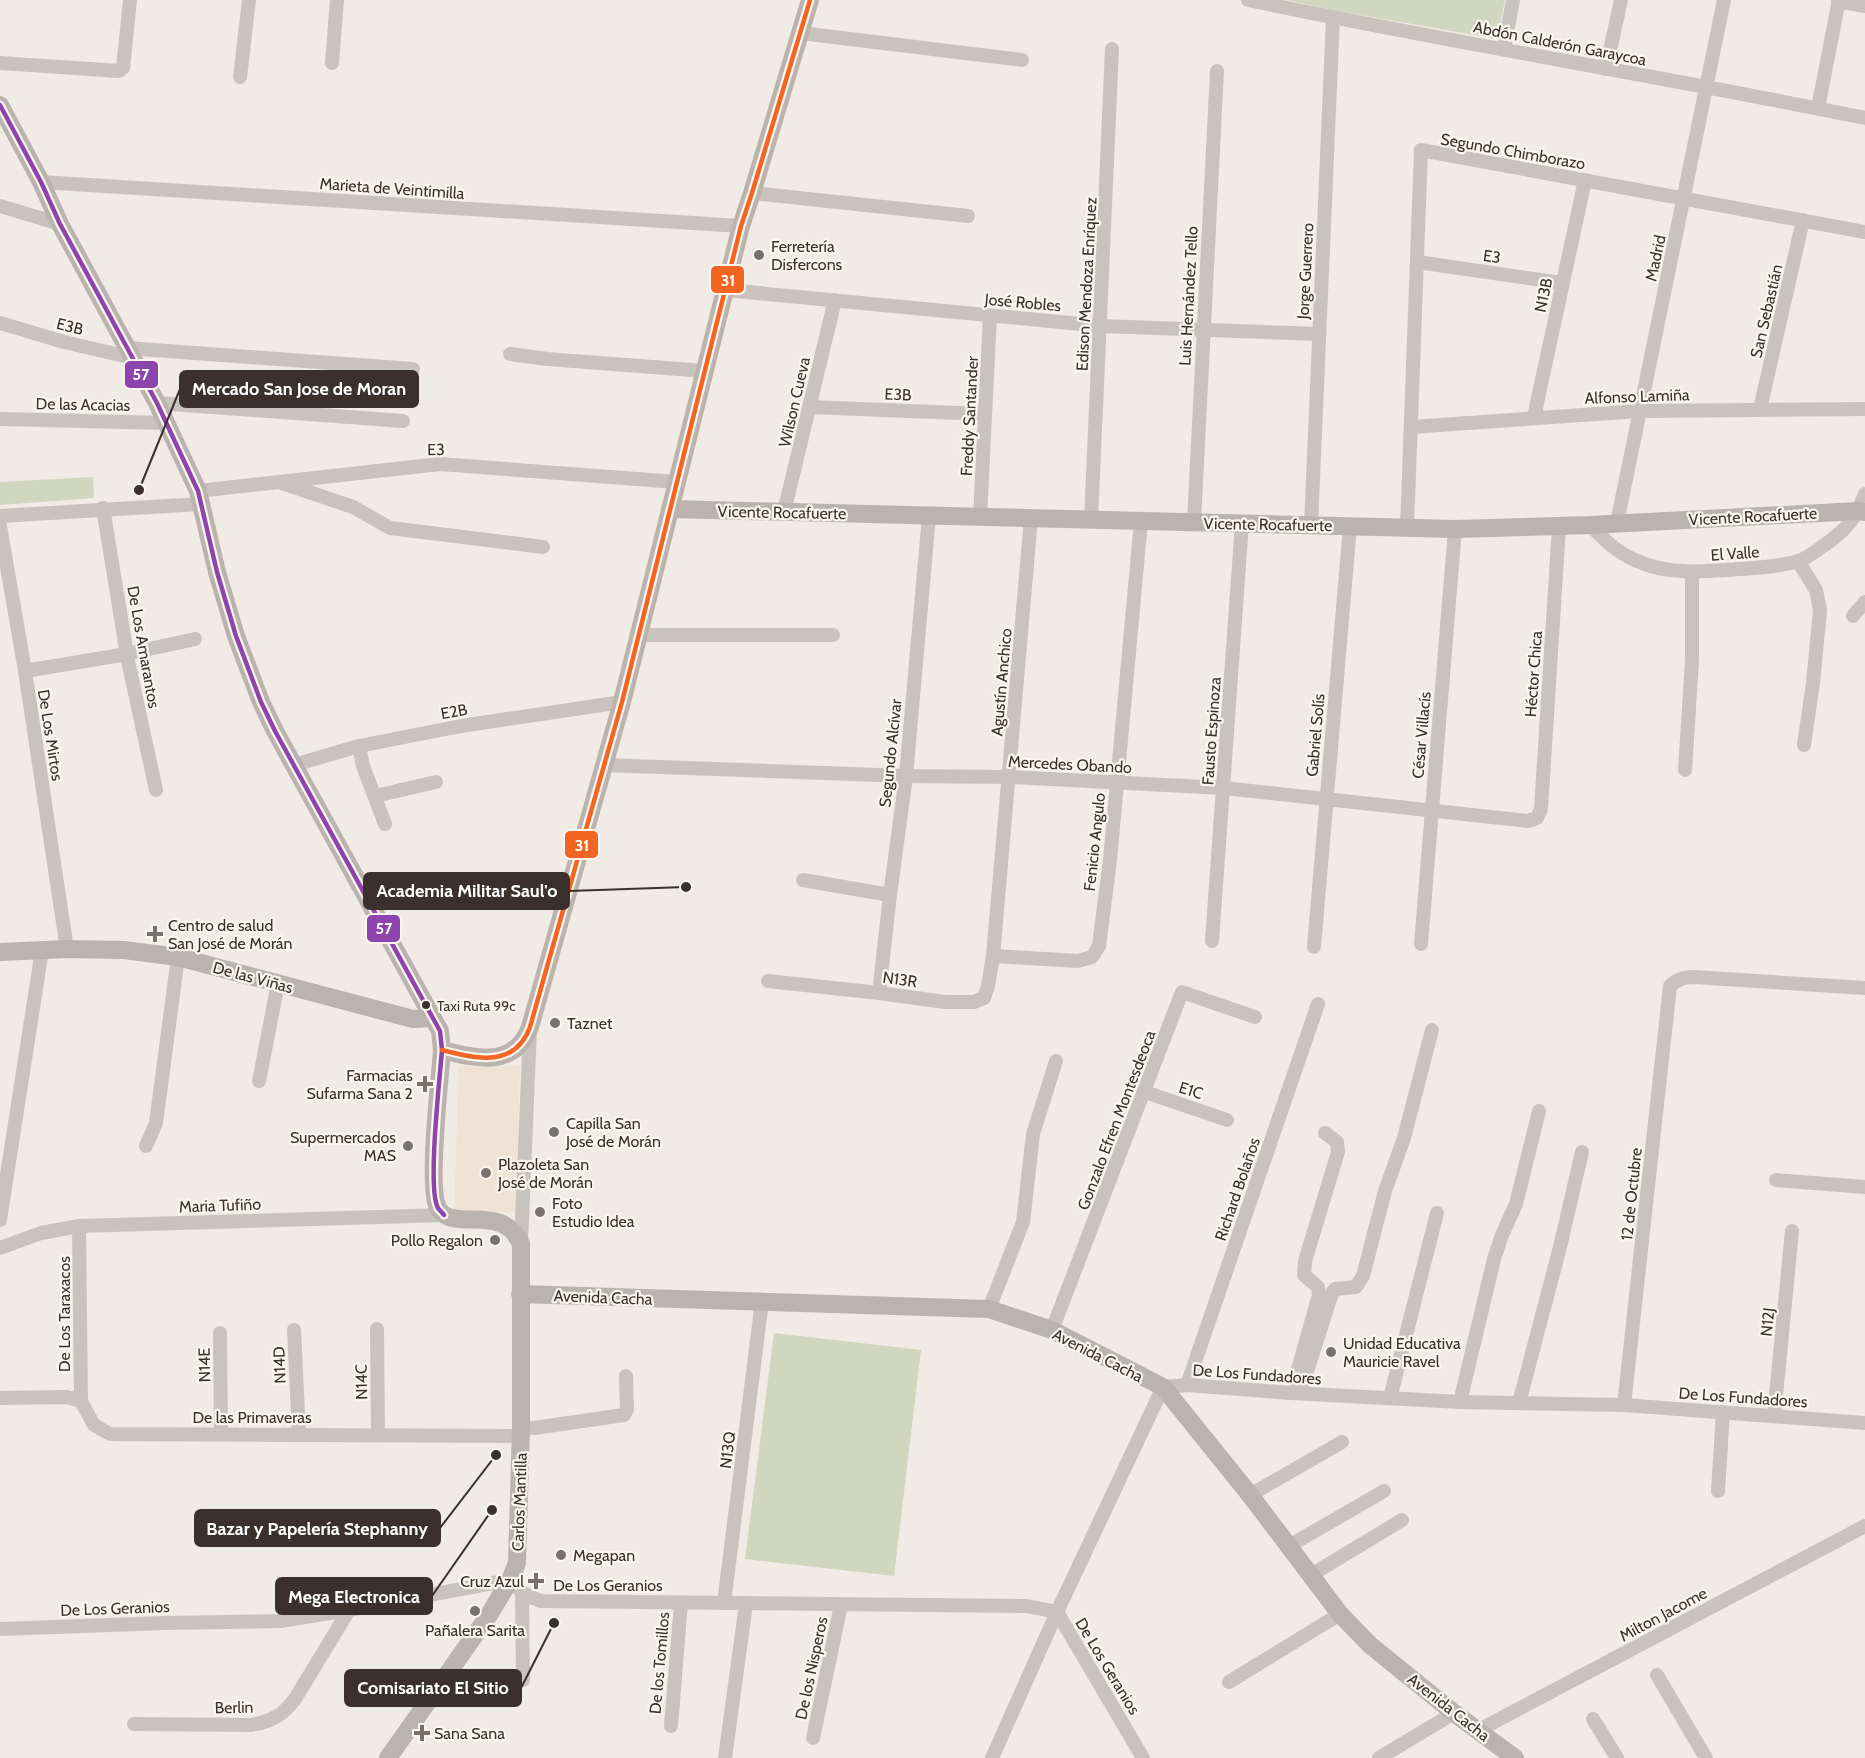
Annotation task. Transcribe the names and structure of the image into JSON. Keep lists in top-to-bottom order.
{
  "streets": {
    "street": [
      "Abdón Calderón Garaycoa",
      "Segundo Chimborazo",
      "Marieta de Veintimilla",
      "E3",
      "Madrid",
      "Jorge Guerrero",
      "Edison Mendoza Enríquez",
      "N13B",
      "Luis Hernández Tello",
      "José Robles",
      "San Sebastián",
      "E3B",
      "Alfonso Lamiña",
      "Wilson Cueva",
      "De las Acacias",
      "Freddy Santander",
      "Vicente Rocafuerte",
      "El Valle",
      "De Los Amarantos",
      "Héctor Chica",
      "Agustín Anchico",
      "E2B",
      "Fausto Espinoza",
      "De Los Mirtos",
      "Gabriel Solís",
      "César Villacís",
      "Segundo Alcívar",
      "Mercedes Obando",
      "Fenicio Angulo",
      "De las Viñas",
      "N13R",
      "E1C",
      "Gonzalo Efren Montesdeoca",
      "Richard Bolaños",
      "12 de Octubre",
      "Maria Tufiño",
      "Avenida Cacha",
      "De Los Taraxacos",
      "N12J",
      "N14E",
      "N14D",
      "De Los Fundadores",
      "N14C",
      "De las Primaveras",
      "N13Q",
      "Carlos Mantilla",
      "De Los Geranios",
      "Milton Jacome",
      "De los Tomillos",
      "De los Nisperos",
      "Berlin"
    ]
  },
  "crossings": [
    ["Abdón Calderón Garaycoa", "Madrid"],
    ["Abdón Calderón Garaycoa", "Jorge Guerrero"],
    ["Segundo Chimborazo", "E3"],
    ["Segundo Chimborazo", "Madrid"],
    ["Segundo Chimborazo", "N13B"],
    ["Segundo Chimborazo", "San Sebastián"],
    ["Segundo Chimborazo", "Alfonso Lamiña"],
    ["Segundo Chimborazo", "Vicente Rocafuerte"],
    ["E3", "N13B"],
    ["E3", "De Los Amarantos"],
    ["Madrid", "Alfonso Lamiña"],
    ["Madrid", "Vicente Rocafuerte"],
    ["Jorge Guerrero", "José Robles"],
    ["Jorge Guerrero", "Vicente Rocafuerte"],
    ["Edison Mendoza Enríquez", "José Robles"],
    ["Edison Mendoza Enríquez", "Vicente Rocafuerte"],
    ["N13B", "Alfonso Lamiña"],
    ["Luis Hernández Tello", "José Robles"],
    ["Luis Hernández Tello", "Vicente Rocafuerte"],
    ["José Robles", "Wilson Cueva"],
    ["José Robles", "Freddy Santander"],
    ["San Sebastián", "Alfonso Lamiña"],
    ["E3B", "Wilson Cueva"],
    ["E3B", "Freddy Santander"],
    ["Wilson Cueva", "Vicente Rocafuerte"],
    ["Freddy Santander", "Vicente Rocafuerte"],
    ["Vicente Rocafuerte", "El Valle"],
    ["Vicente Rocafuerte", "Héctor Chica"],
    ["Vicente Rocafuerte", "Agustín Anchico"],
    ["Vicente Rocafuerte", "Fausto Espinoza"],
    ["Vicente Rocafuerte", "Gabriel Solís"],
    ["Vicente Rocafuerte", "César Villacís"],
    ["Vicente Rocafuerte", "Segundo Alcívar"],
    ["Vicente Rocafuerte", "Fenicio Angulo"],
    ["Héctor Chica", "Mercedes Obando"],
    ["Agustín Anchico", "Mercedes Obando"],
    ["Agustín Anchico", "Fenicio Angulo"],
    ["Agustín Anchico", "N13R"],
    ["Fausto Espinoza", "Mercedes Obando"],
    ["De Los Mirtos", "De las Viñas"],
    ["Gabriel Solís", "Mercedes Obando"],
    ["César Villacís", "Mercedes Obando"],
    ["Segundo Alcívar", "Mercedes Obando"],
    ["Segundo Alcívar", "N13R"],
    ["Mercedes Obando", "Fenicio Angulo"],
    ["Fenicio Angulo", "N13R"],
    ["E1C", "Gonzalo Efren Montesdeoca"],
    ["Gonzalo Efren Montesdeoca", "Avenida Cacha"],
    ["Richard Bolaños", "De Los Fundadores"],
    ["12 de Octubre", "De Los Fundadores"],
    ["Maria Tufiño", "De Los Taraxacos"],
    ["Avenida Cacha", "De Los Fundadores"],
    ["Avenida Cacha", "N13Q"],
    ["Avenida Cacha", "Carlos Mantilla"],
    ["Avenida Cacha", "Milton Jacome"],
    ["De Los Taraxacos", "De las Primaveras"],
    ["N12J", "De Los Fundadores"],
    ["N14E", "De las Primaveras"],
    ["N14D", "De las Primaveras"],
    ["N14C", "De las Primaveras"],
    ["De las Primaveras", "Carlos Mantilla"],
    ["N13Q", "De Los Geranios"],
    ["Carlos Mantilla", "De Los Geranios"],
    ["De Los Geranios", "De los Tomillos"],
    ["De Los Geranios", "De los Nisperos"],
    ["De Los Geranios", "Berlin"]
  ],
  "places": {
    "other": [
      "Ferretería Disfercons",
      "Mercado San Jose de Moran",
      "Academia Militar Saul'o",
      "Taxi Ruta 99c",
      "Taznet",
      "Capilla San José de Morán",
      "Supermercados MAS",
      "Plazoleta San José de Morán",
      "Foto Estudio Idea",
      "Pollo Regalon",
      "Unidad Educativa Mauricie Ravel",
      "Bazar y Papelería Stephanny",
      "Mega Electronica",
      "Megapan",
      "Pañalera Sarita",
      "Comisariato El Sitio"
    ],
    "health": [
      "Centro de salud San José de Morán",
      "Farmacias Sufarma Sana 2",
      "Cruz Azul",
      "Sana Sana"
    ]
  },
  "lines": ["transit line 31", "transit line 57"]
}
